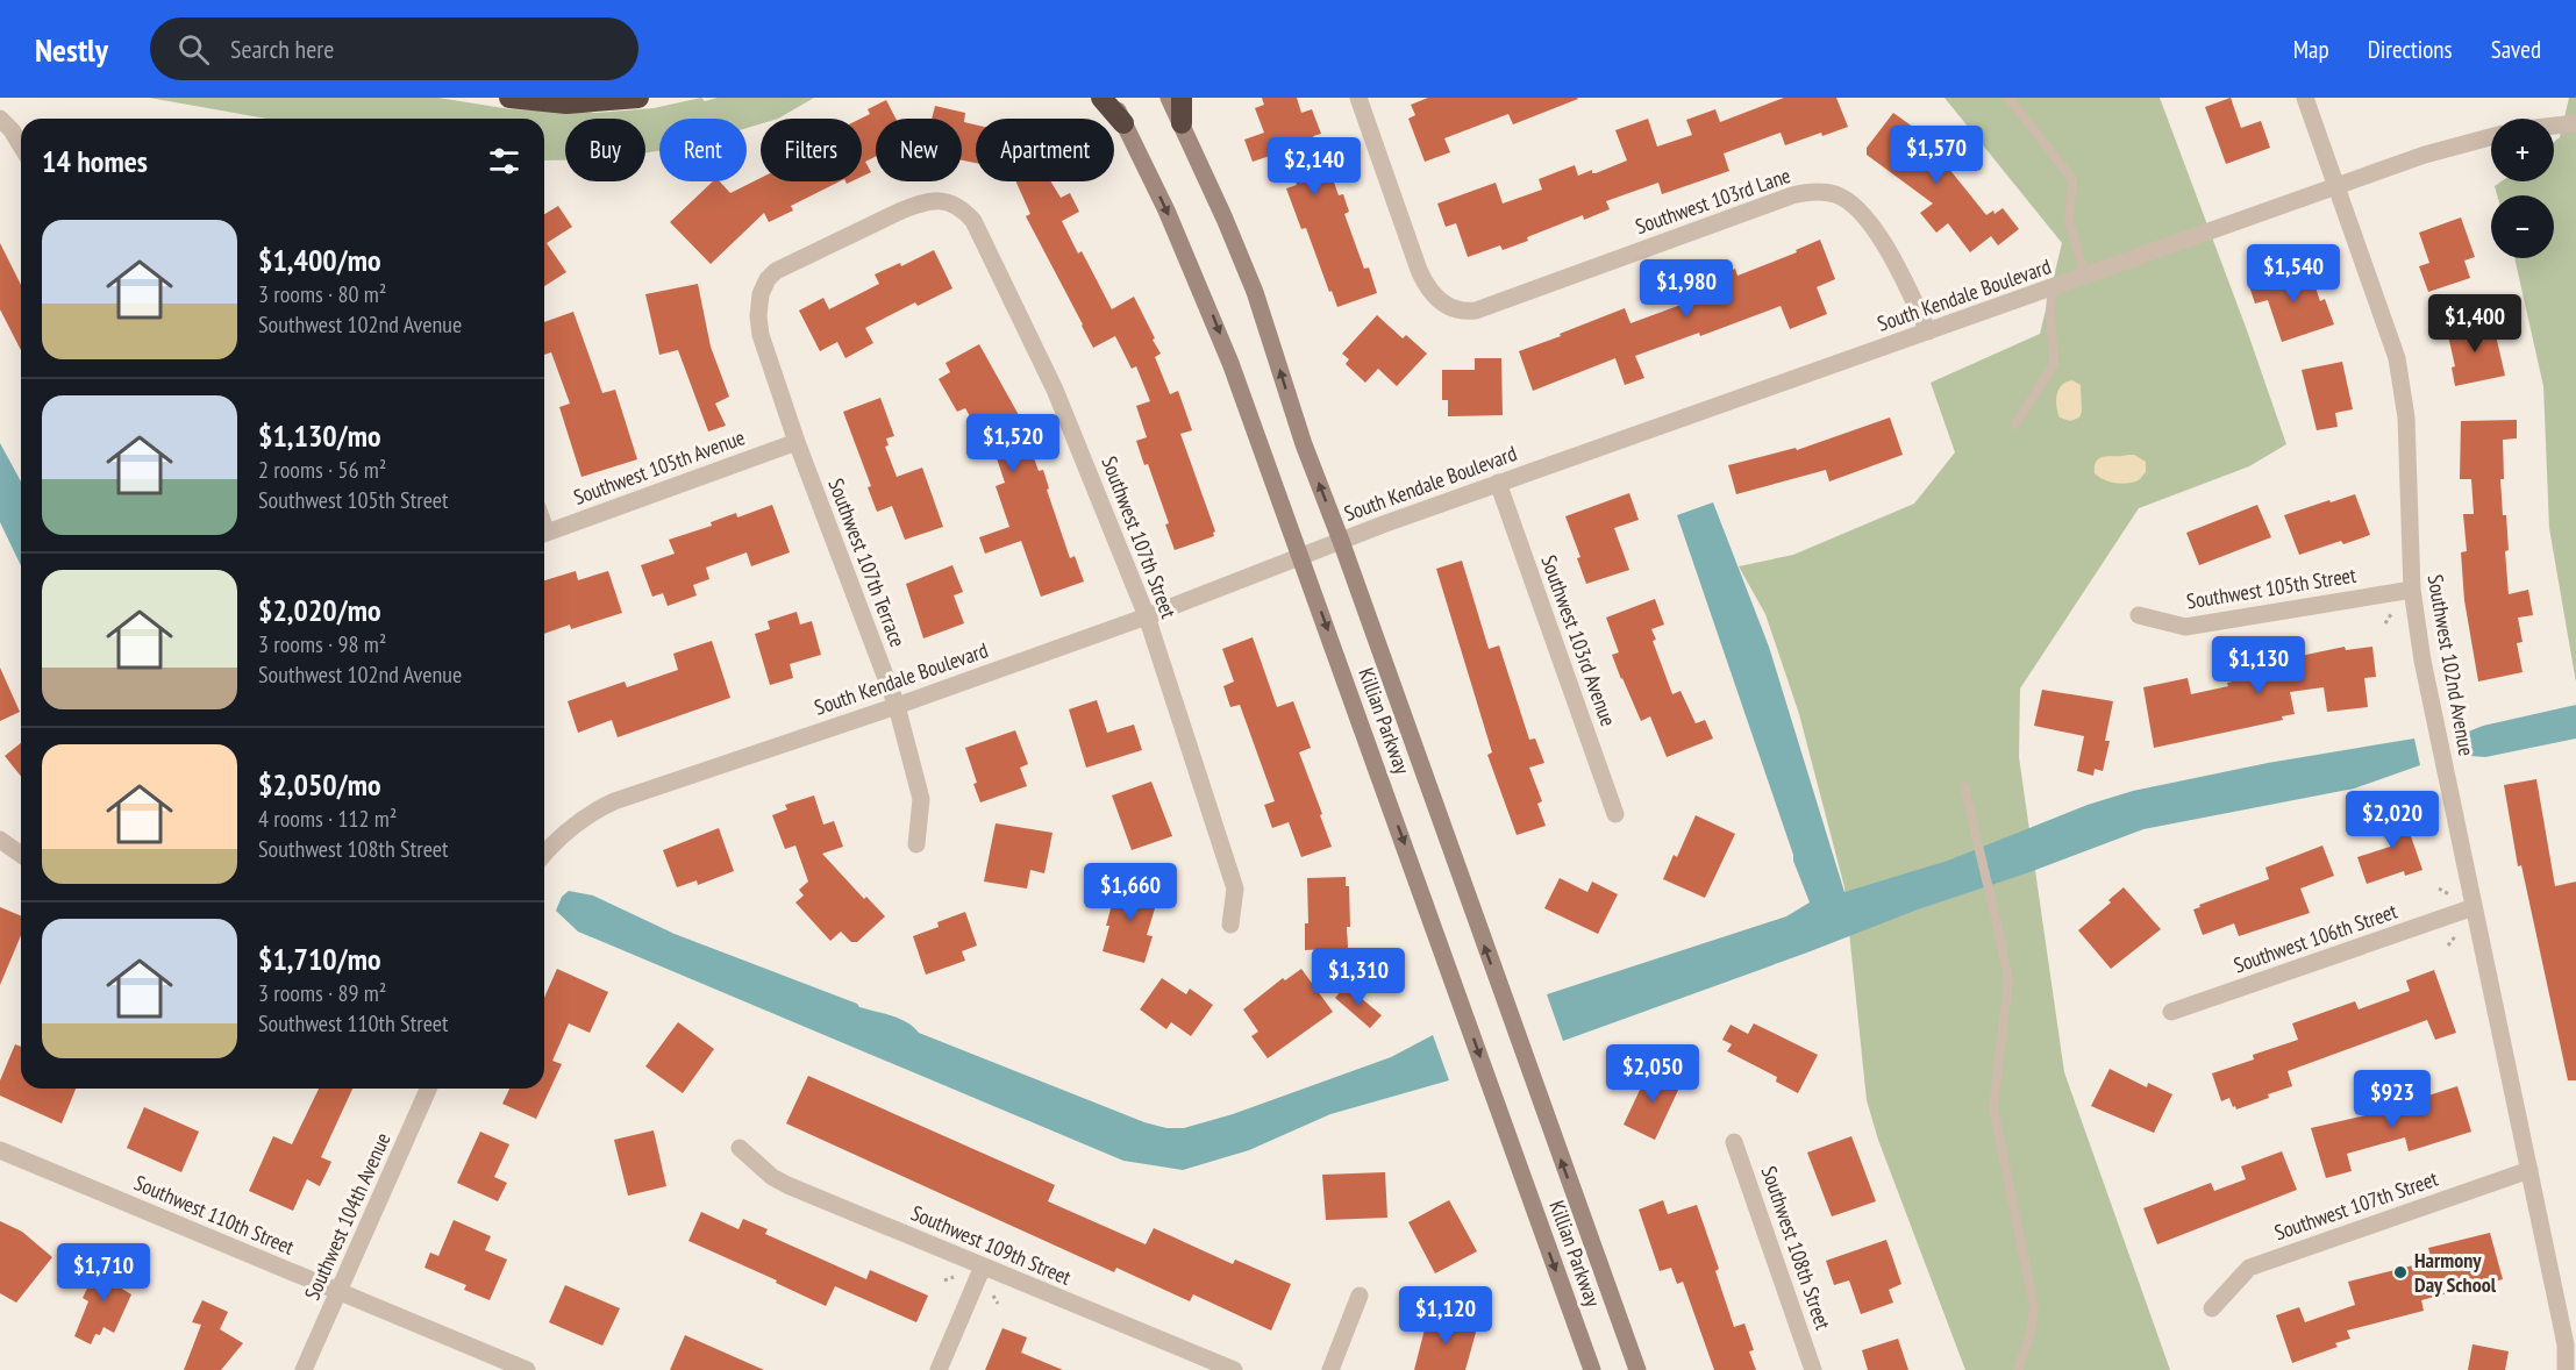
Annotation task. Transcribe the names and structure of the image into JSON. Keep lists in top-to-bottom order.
{
  "streets": {
    "main road": ["Killian Parkway"],
    "street": [
      "Southwest 103rd Lane",
      "South Kendale Boulevard",
      "Southwest 105th Avenue",
      "Southwest 107th Street",
      "Southwest 107th Terrace",
      "Southwest 105th Street",
      "Southwest 103rd Avenue",
      "Southwest 102nd Avenue",
      "Southwest 106th Street",
      "Southwest 110th Street",
      "Southwest 104th Avenue",
      "Southwest 109th Street",
      "Southwest 108th Street"
    ]
  },
  "crossings": [
    ["Southwest 103rd Lane", "South Kendale Boulevard"],
    ["South Kendale Boulevard", "Southwest 107th Street"],
    ["South Kendale Boulevard", "Southwest 107th Terrace"],
    ["South Kendale Boulevard", "Southwest 103rd Avenue"],
    ["South Kendale Boulevard", "Southwest 102nd Avenue"],
    ["South Kendale Boulevard", "Killian Parkway"],
    ["Southwest 105th Avenue", "Southwest 107th Terrace"],
    ["Southwest 107th Street", "Southwest 107th Terrace"],
    ["Southwest 107th Street", "Southwest 102nd Avenue"],
    ["Southwest 105th Street", "Southwest 102nd Avenue"],
    ["Southwest 102nd Avenue", "Southwest 106th Street"],
    ["Southwest 110th Street", "Southwest 104th Avenue"]
  ],
  "places": ["Harmony Day School"],
  "page": {
    "header": "Nestly",
    "search": "Search here",
    "nav": ["Map", "Directions", "Saved"],
    "map_buttons": ["+", "−"],
    "chip": [
      "Buy",
      "Rent",
      "Filters",
      "New",
      "Apartment"
    ],
    "heading": "14 homes",
    "price": [
      "$1,570",
      "$2,140",
      "$1,540",
      "$1,980",
      "$1,400",
      "$1,520",
      "$1,130",
      "$2,020",
      "$1,660",
      "$1,310",
      "$2,050",
      "$923",
      "$1,710",
      "$1,120"
    ],
    "list": [
      {
        "name": "$1,400/mo",
        "note": "3 rooms · 80 m² · Southwest 102nd Avenue"
      },
      {
        "name": "$1,130/mo",
        "note": "2 rooms · 56 m² · Southwest 105th Street"
      },
      {
        "name": "$2,020/mo",
        "note": "3 rooms · 98 m² · Southwest 102nd Avenue"
      },
      {
        "name": "$2,050/mo",
        "note": "4 rooms · 112 m² · Southwest 108th Street"
      },
      {
        "name": "$1,710/mo",
        "note": "3 rooms · 89 m² · Southwest 110th Street"
      }
    ]
  }
}
